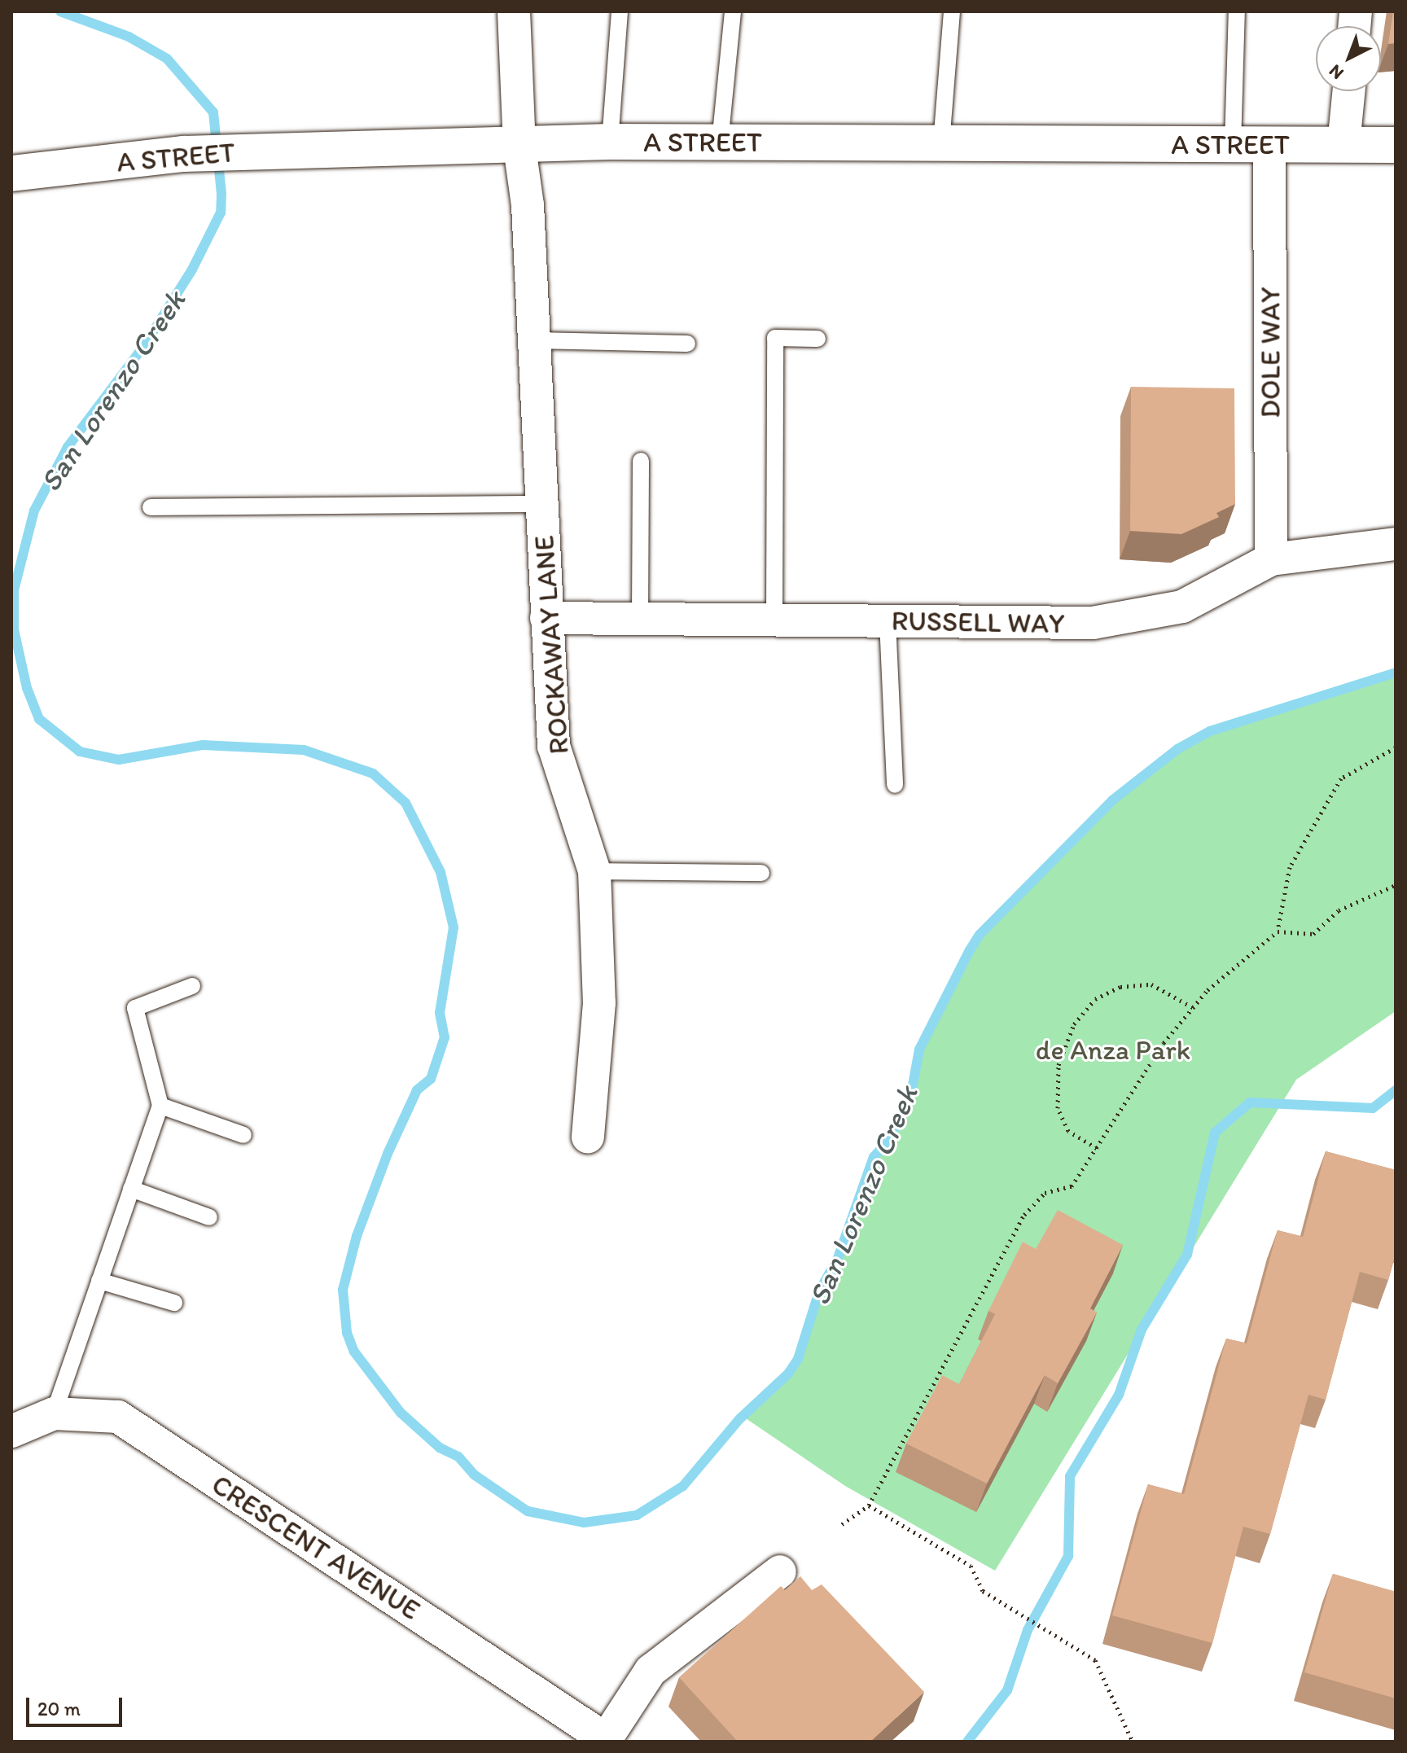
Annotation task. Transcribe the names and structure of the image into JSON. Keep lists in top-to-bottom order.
{
  "streets": {
    "main road": ["A STREET"],
    "street": [
      "DOLE WAY",
      "RUSSELL WAY",
      "ROCKAWAY LANE",
      "CRESCENT AVENUE"
    ]
  },
  "crossings": [
    ["A STREET", "DOLE WAY"],
    ["A STREET", "ROCKAWAY LANE"],
    ["DOLE WAY", "RUSSELL WAY"],
    ["RUSSELL WAY", "ROCKAWAY LANE"]
  ],
  "water": ["San Lorenzo Creek"],
  "parks": ["de Anza Park"],
  "scale_bar": "20 m",
  "north": "bottom left"
}
